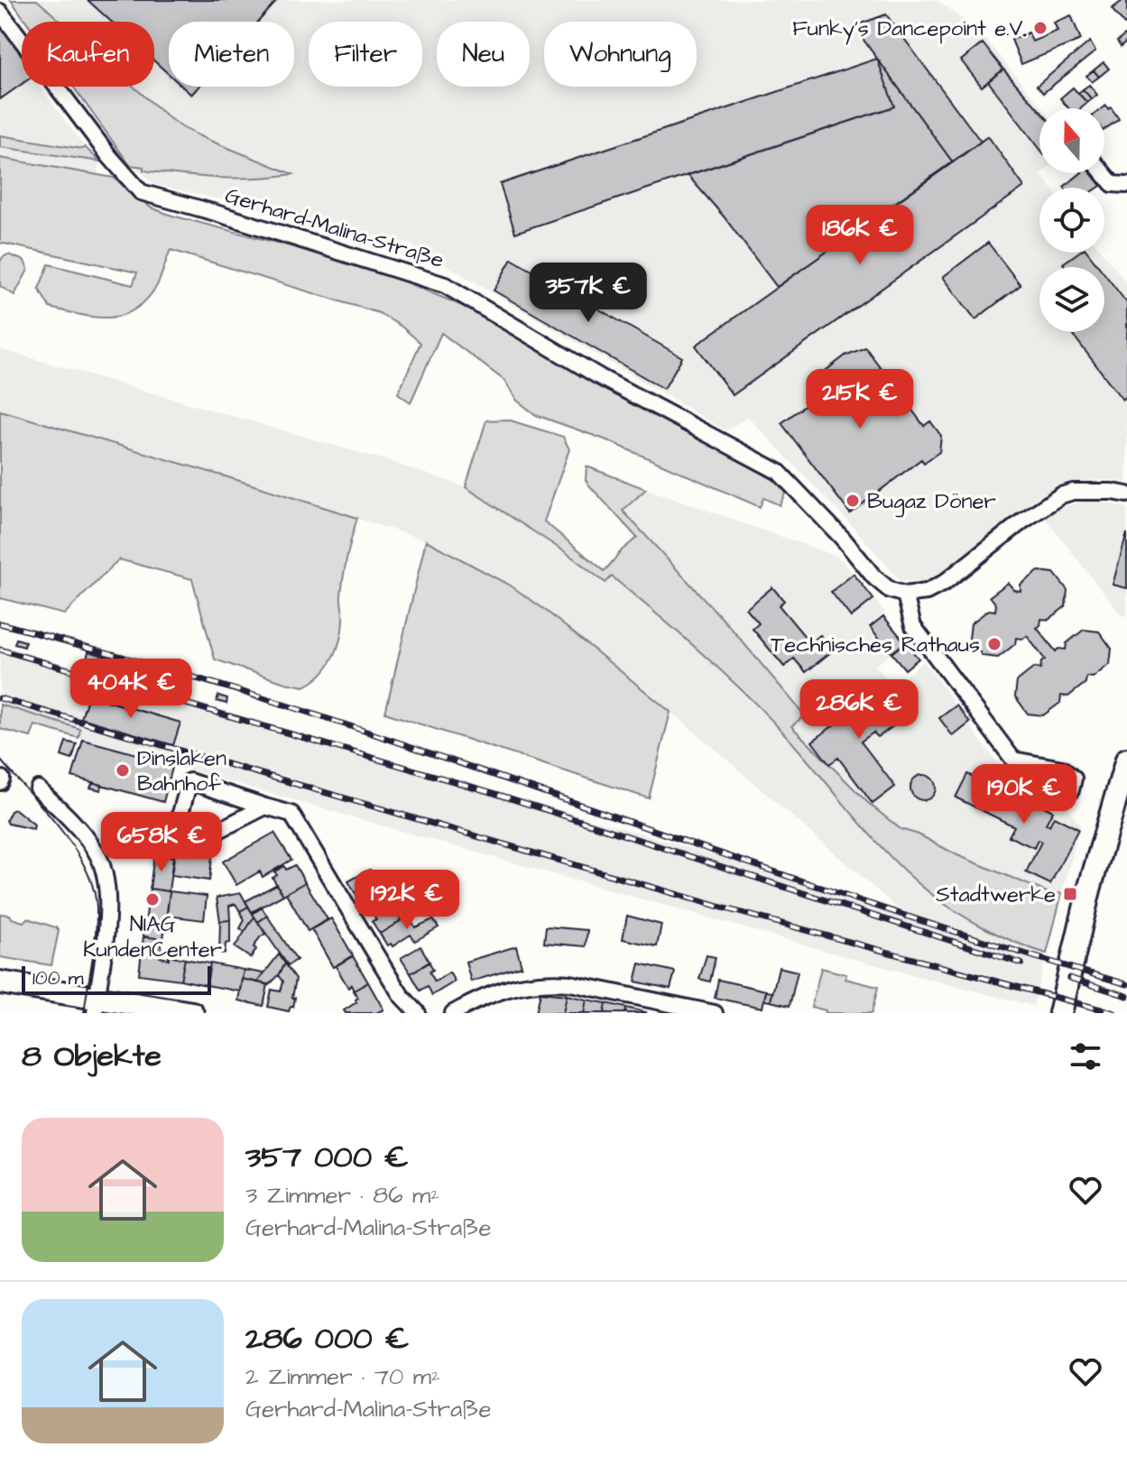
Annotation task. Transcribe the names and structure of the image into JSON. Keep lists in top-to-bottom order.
{
  "streets": {
    "street": ["Gerhard-Malina-Straße"]
  },
  "places": {
    "other": [
      "Funky's Dancepoint e.V.",
      "Bugaz Döner",
      "Technisches Rathaus",
      "Dinslaken Bahnhof",
      "NIAG KundenCenter"
    ],
    "transit": ["Stadtwerke"]
  },
  "scale_bar": "100 m",
  "north": "top",
  "page": {
    "chip": [
      "Kaufen",
      "Mieten",
      "Filter",
      "Neu",
      "Wohnung"
    ],
    "price": [
      "186K €",
      "357K €",
      "215K €",
      "404K €",
      "286K €",
      "190K €",
      "658K €",
      "192K €"
    ],
    "scale": "100 m",
    "heading": "8 Objekte",
    "list": [
      {
        "name": "357 000 €",
        "note": "3 Zimmer · 86 m² · Gerhard-Malina-Straße"
      },
      {
        "name": "286 000 €",
        "note": "2 Zimmer · 70 m² · Gerhard-Malina-Straße"
      }
    ]
  }
}
